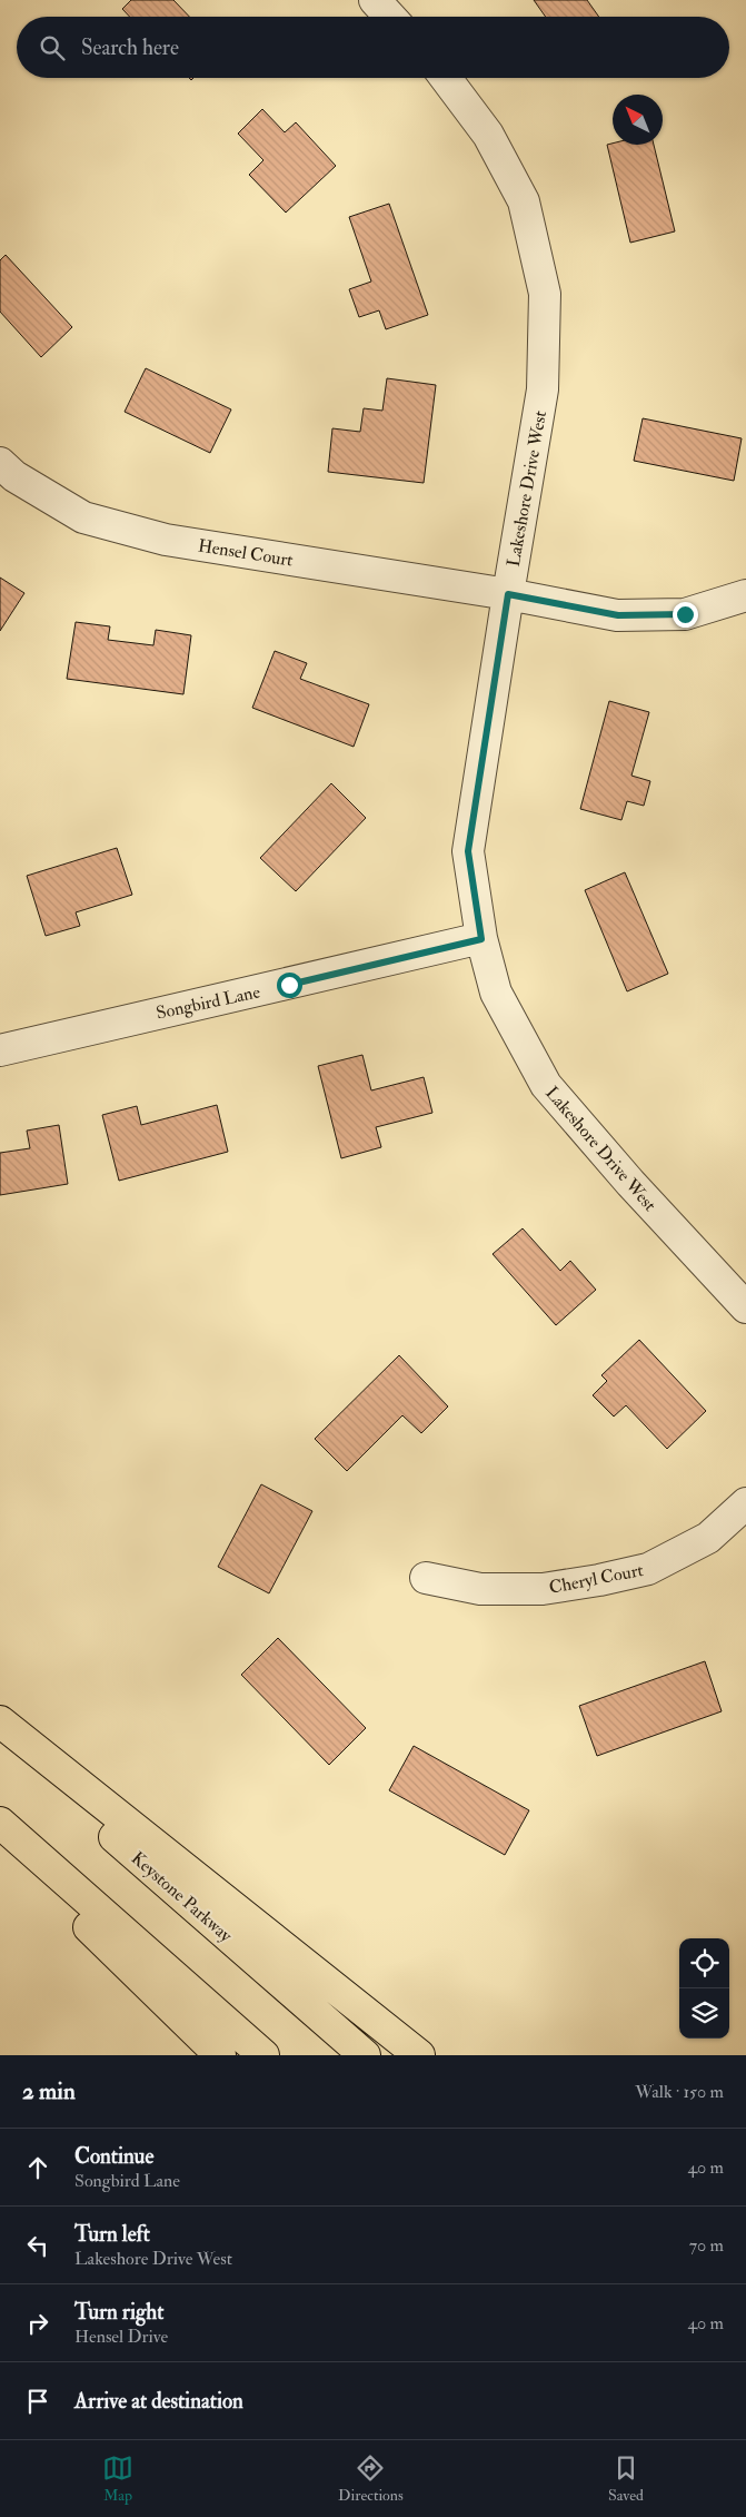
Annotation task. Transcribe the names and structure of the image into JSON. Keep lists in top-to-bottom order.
{
  "streets": {
    "highway": ["Keystone Parkway"],
    "street": [
      "Lakeshore Drive West",
      "Hensel Court",
      "Songbird Lane",
      "Cheryl Court"
    ]
  },
  "crossings": [
    ["Lakeshore Drive West", "Hensel Court"],
    ["Lakeshore Drive West", "Songbird Lane"]
  ],
  "north": "top left",
  "page": {
    "search": "Search here",
    "heading": ["2 min", "Walk · 150 m"],
    "list": [
      ["Continue", "Songbird Lane", "40 m"],
      ["Turn left", "Lakeshore Drive West", "70 m"],
      ["Turn right", "Hensel Drive", "40 m"],
      "Arrive at destination"
    ],
    "nav": ["Map", "Directions", "Saved"]
  }
}
